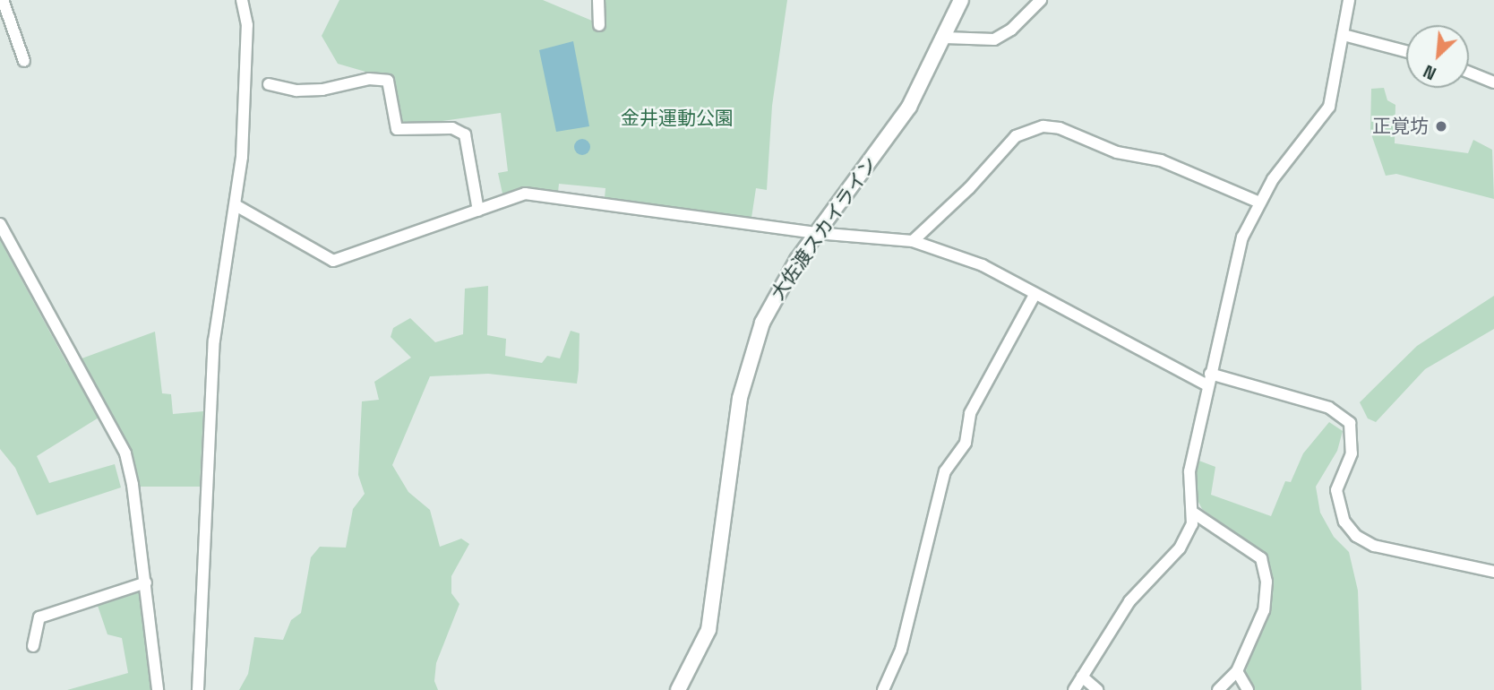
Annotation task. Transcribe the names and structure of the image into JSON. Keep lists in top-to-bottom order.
{
  "streets": {
    "street": ["大佐渡スカイライン"]
  },
  "parks": ["金井運動公園"],
  "places": ["正覚坊"],
  "north": "bottom left"
}
